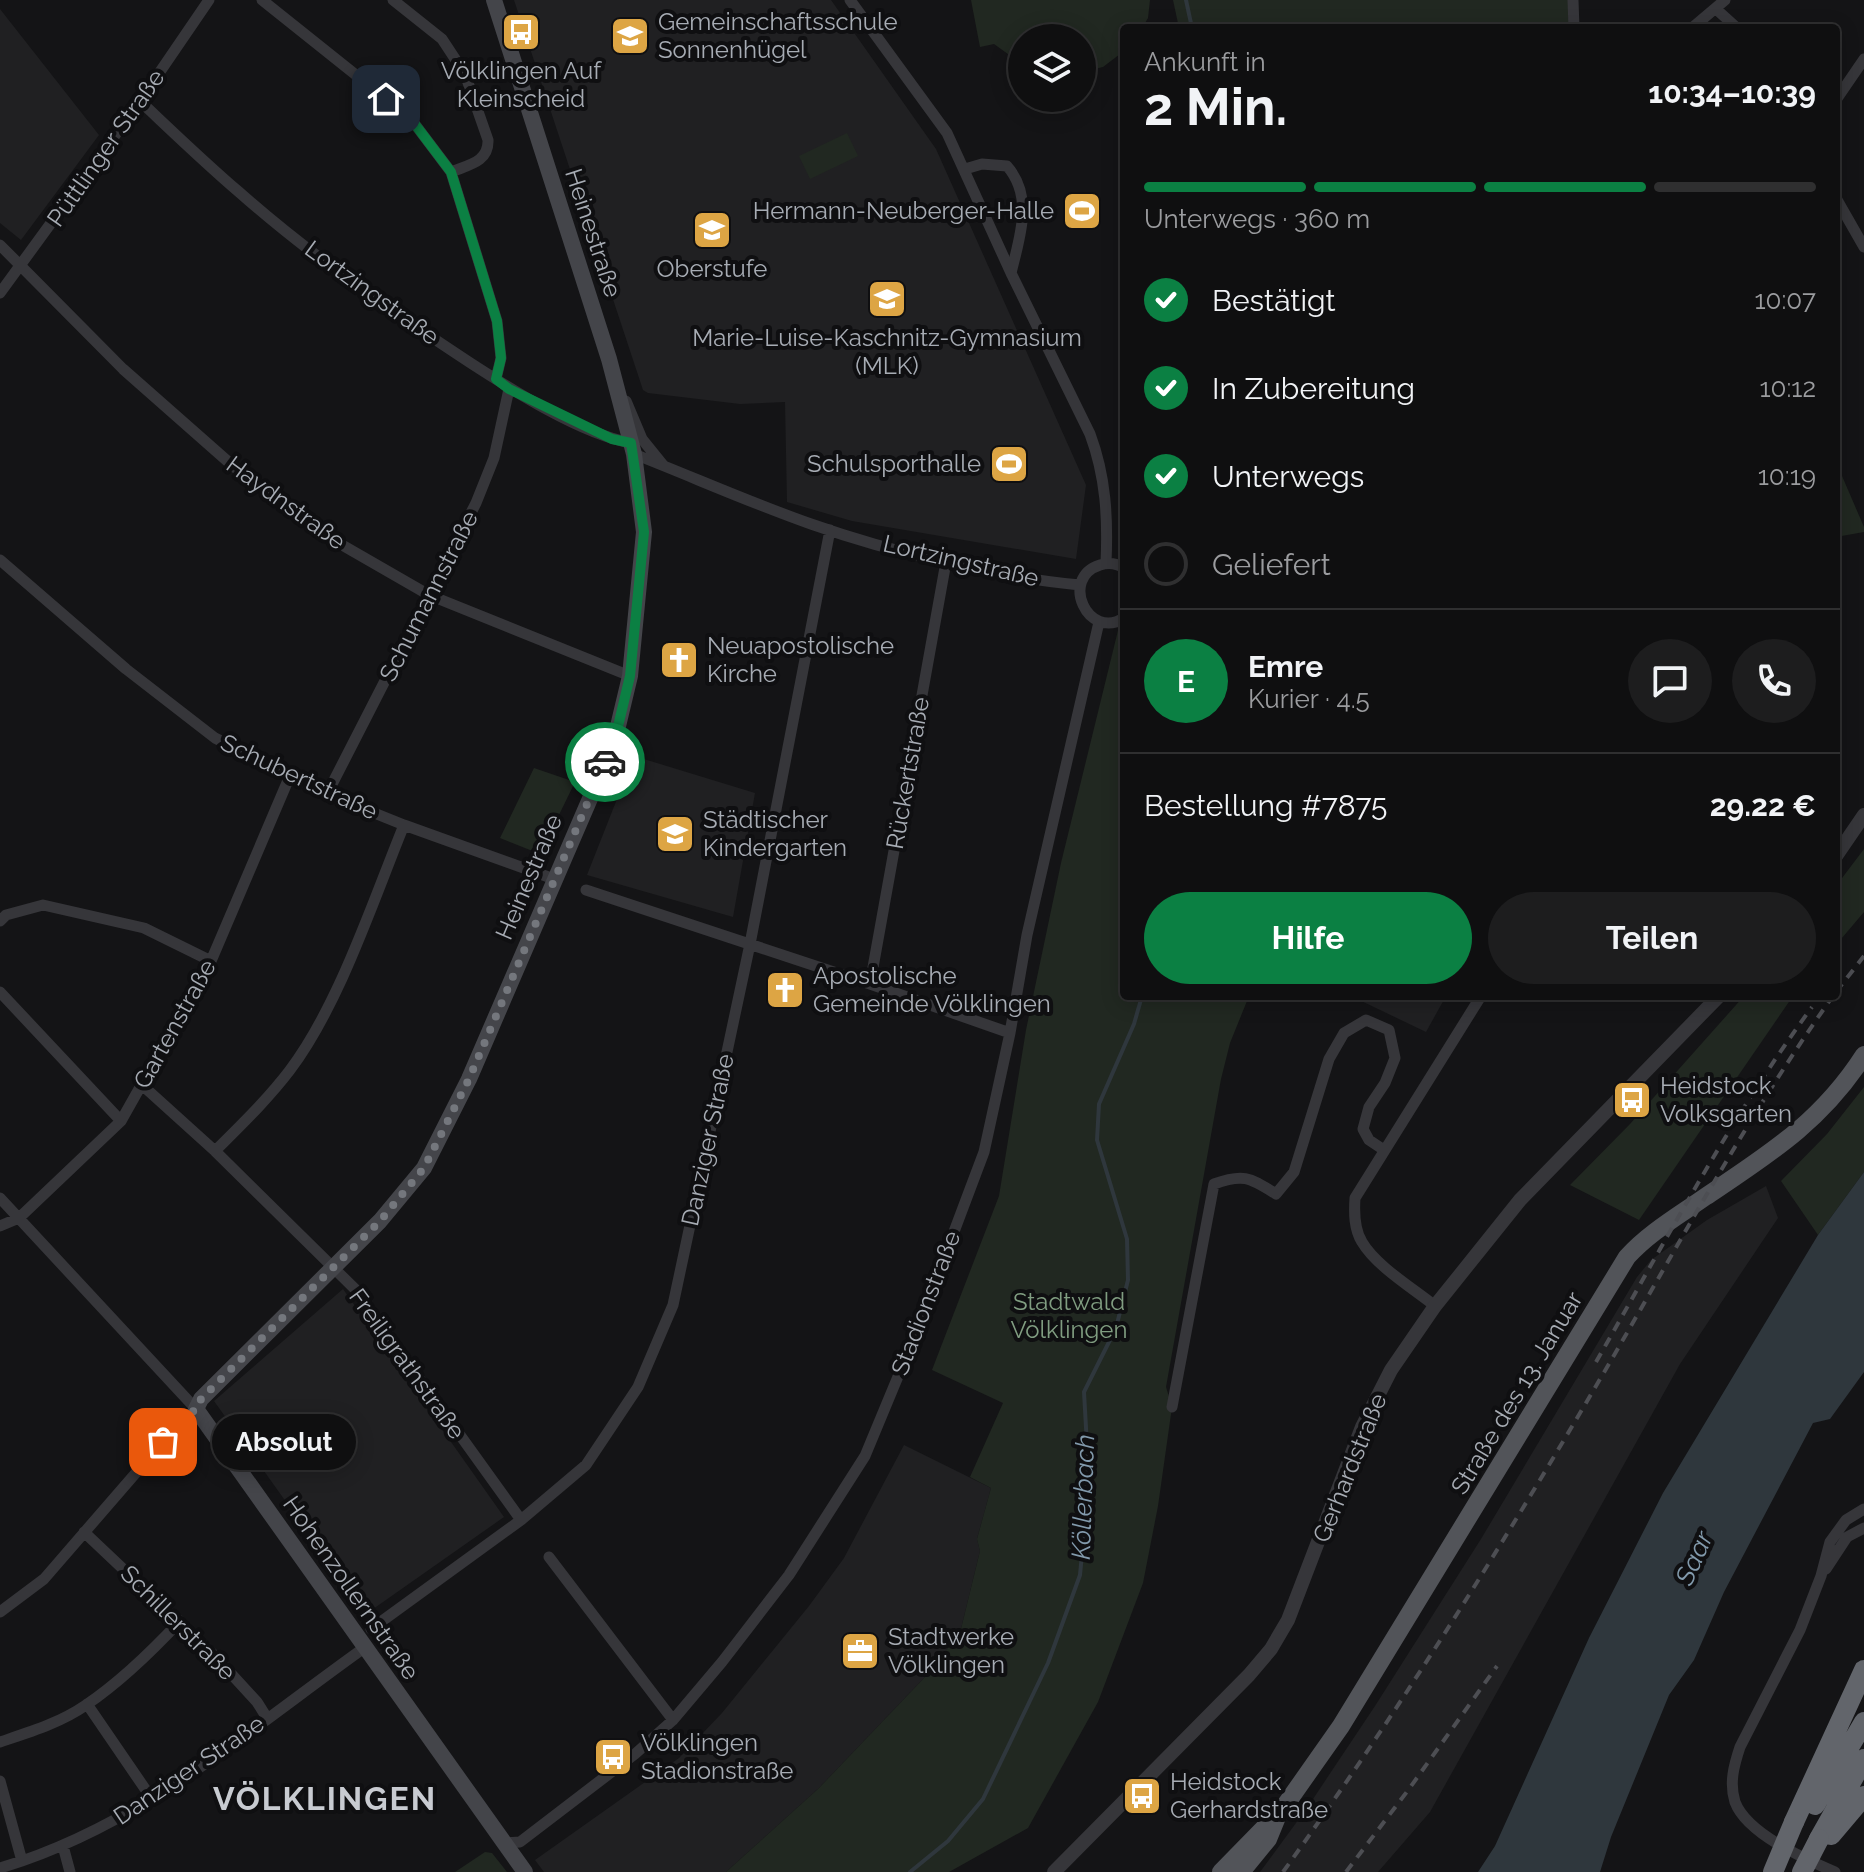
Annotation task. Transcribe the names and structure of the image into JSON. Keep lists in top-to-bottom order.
{
  "streets": {
    "main road": ["Heinestraße", "Straße des 13. Januar", "Hohenzollernstraße"],
    "street": [
      "Püttlinger Straße",
      "Lortzingstraße",
      "Haydnstraße",
      "Schumannstraße",
      "Rückertstraße",
      "Schubertstraße",
      "Gartenstraße",
      "Danziger Straße",
      "Stadionstraße",
      "Freiligrathstraße",
      "Gerhardstraße",
      "Schillerstraße"
    ]
  },
  "crossings": [
    ["Püttlinger Straße", "Lortzingstraße"],
    ["Püttlinger Straße", "Haydnstraße"],
    ["Heinestraße", "Lortzingstraße"],
    ["Heinestraße", "Haydnstraße"],
    ["Heinestraße", "Schubertstraße"],
    ["Heinestraße", "Freiligrathstraße"],
    ["Heinestraße", "Hohenzollernstraße"],
    ["Heinestraße", "Schillerstraße"],
    ["Lortzingstraße", "Schumannstraße"],
    ["Lortzingstraße", "Rückertstraße"],
    ["Lortzingstraße", "Danziger Straße"],
    ["Haydnstraße", "Schumannstraße"],
    ["Schumannstraße", "Schubertstraße"],
    ["Schubertstraße", "Gartenstraße"],
    ["Gartenstraße", "Freiligrathstraße"],
    ["Gartenstraße", "Hohenzollernstraße"],
    ["Danziger Straße", "Freiligrathstraße"],
    ["Danziger Straße", "Hohenzollernstraße"],
    ["Danziger Straße", "Schillerstraße"],
    ["Stadionstraße", "Hohenzollernstraße"]
  ],
  "districts": ["VÖLKLINGEN"],
  "water": ["Köllerbach", "Saar"],
  "parks": ["Stadtwald Völklingen"],
  "places": {
    "bus stop": [
      "Völklingen Auf Kleinscheid",
      "Heidstock Volksgarten",
      "Völklingen Stadionstraße",
      "Heidstock Gerhardstraße"
    ],
    "school or university": [
      "Gemeinschaftsschule Sonnenhügel",
      "Oberstufe",
      "Marie-Luise-Kaschnitz-Gymnasium (MLK)",
      "Städtischer Kindergarten"
    ],
    "sports": ["Hermann-Neuberger-Halle", "Schulsporthalle"],
    "church": ["Neuapostolische Kirche", "Apostolische Gemeinde Völklingen"],
    "other": ["Absolut"],
    "office": ["Stadtwerke Völklingen"]
  },
  "page": {
    "heading": ["2 Min.", "Ankunft in", "10:34–10:39"],
    "panel": [
      "Emre",
      "Kurier · 4.5",
      "Bestellung #7875",
      "29.22 €"
    ],
    "bar": "Unterwegs · 360 m",
    "list": [
      ["Bestätigt", "10:07"],
      ["In Zubereitung", "10:12"],
      ["Unterwegs", "10:19"],
      "Geliefert"
    ],
    "round": "E",
    "buttons": ["Hilfe", "Teilen"],
    "bubble": "Absolut"
  }
}
